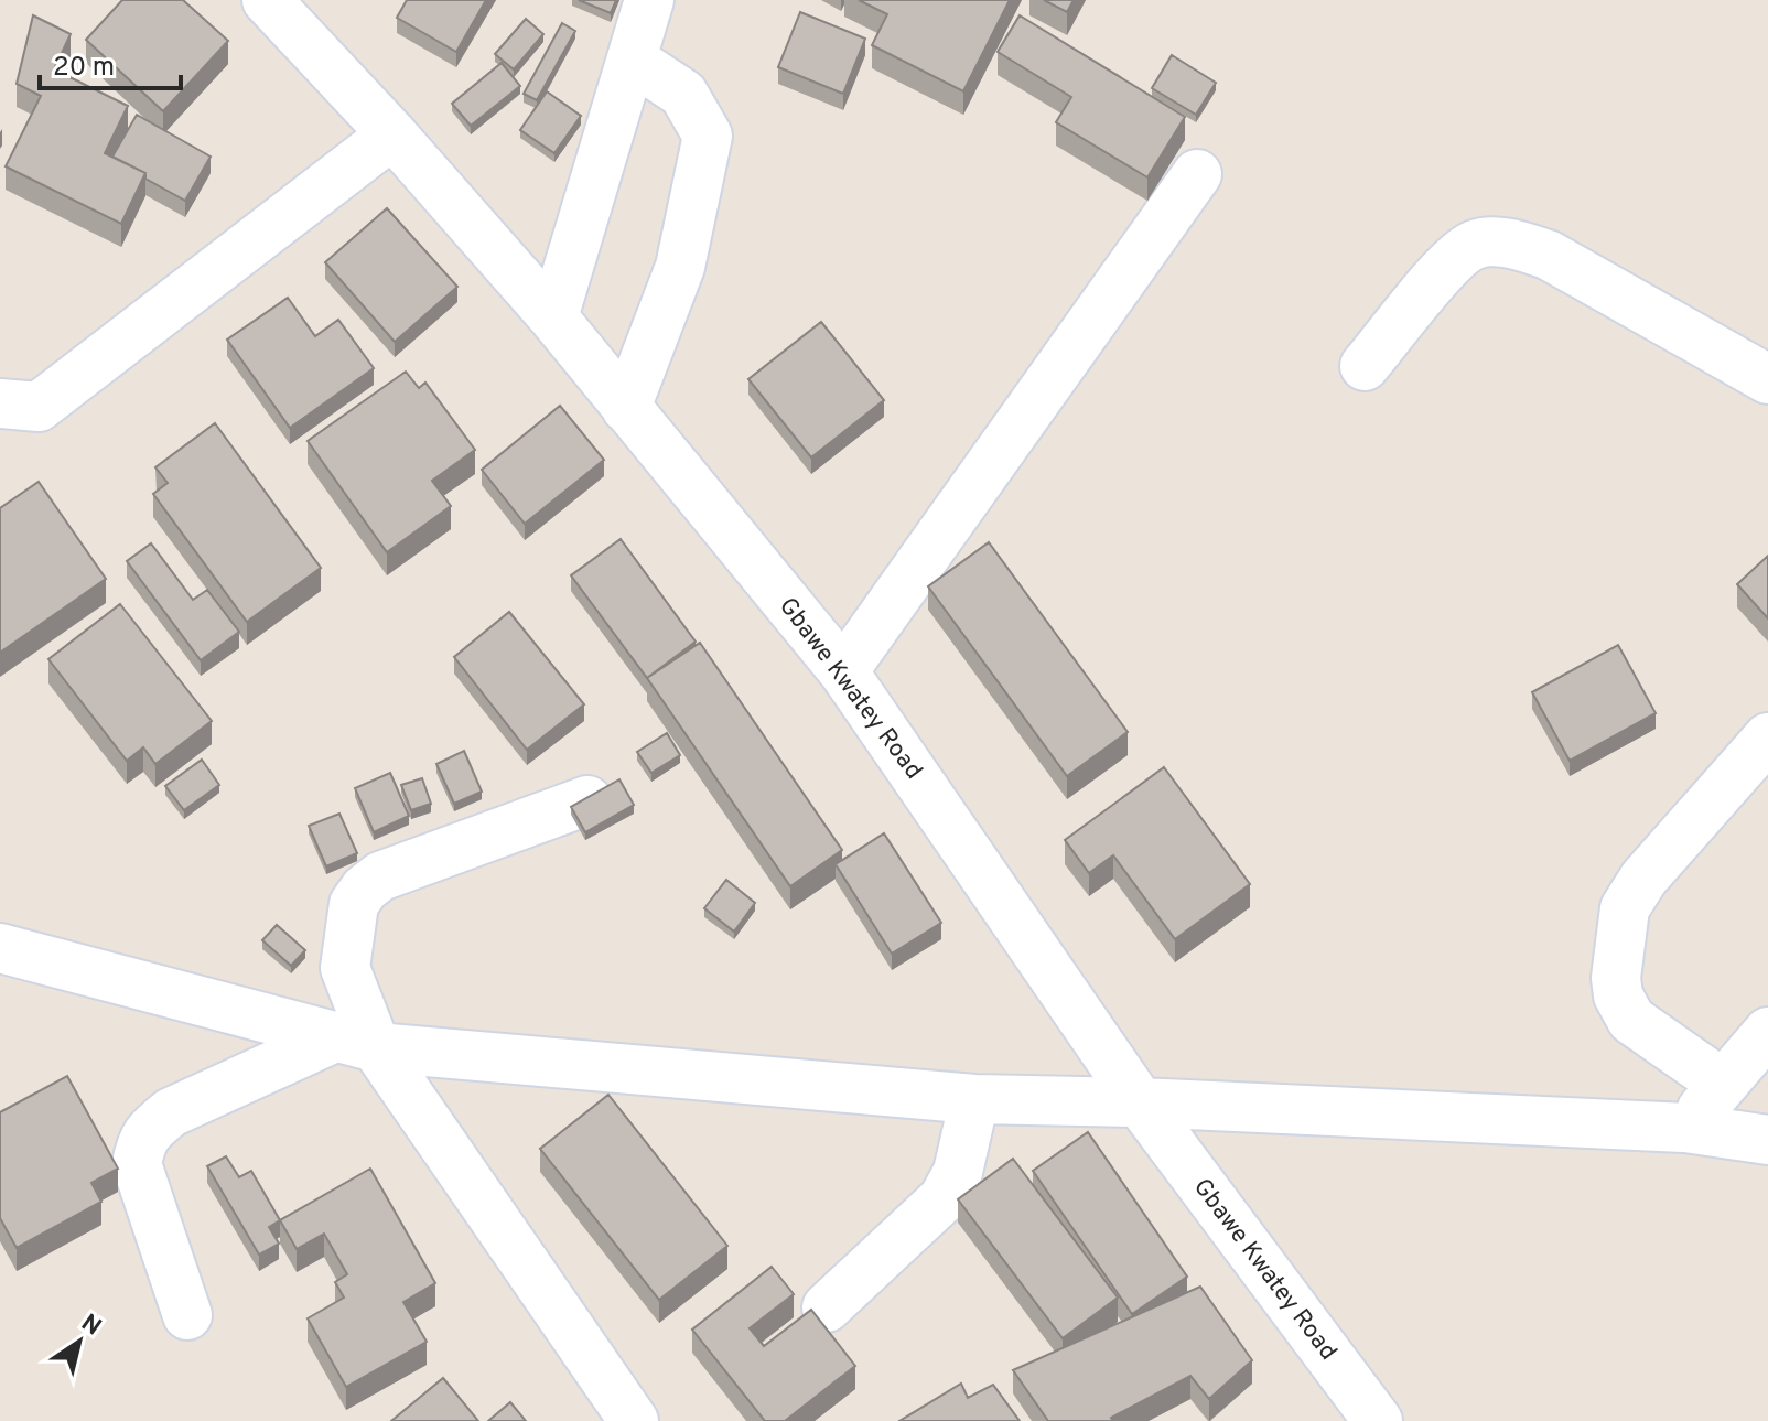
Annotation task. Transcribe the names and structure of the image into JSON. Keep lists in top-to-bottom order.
{
  "streets": {
    "street": ["Gbawe Kwatey Road"]
  },
  "scale_bar": "20 m",
  "north": "top right"
}
